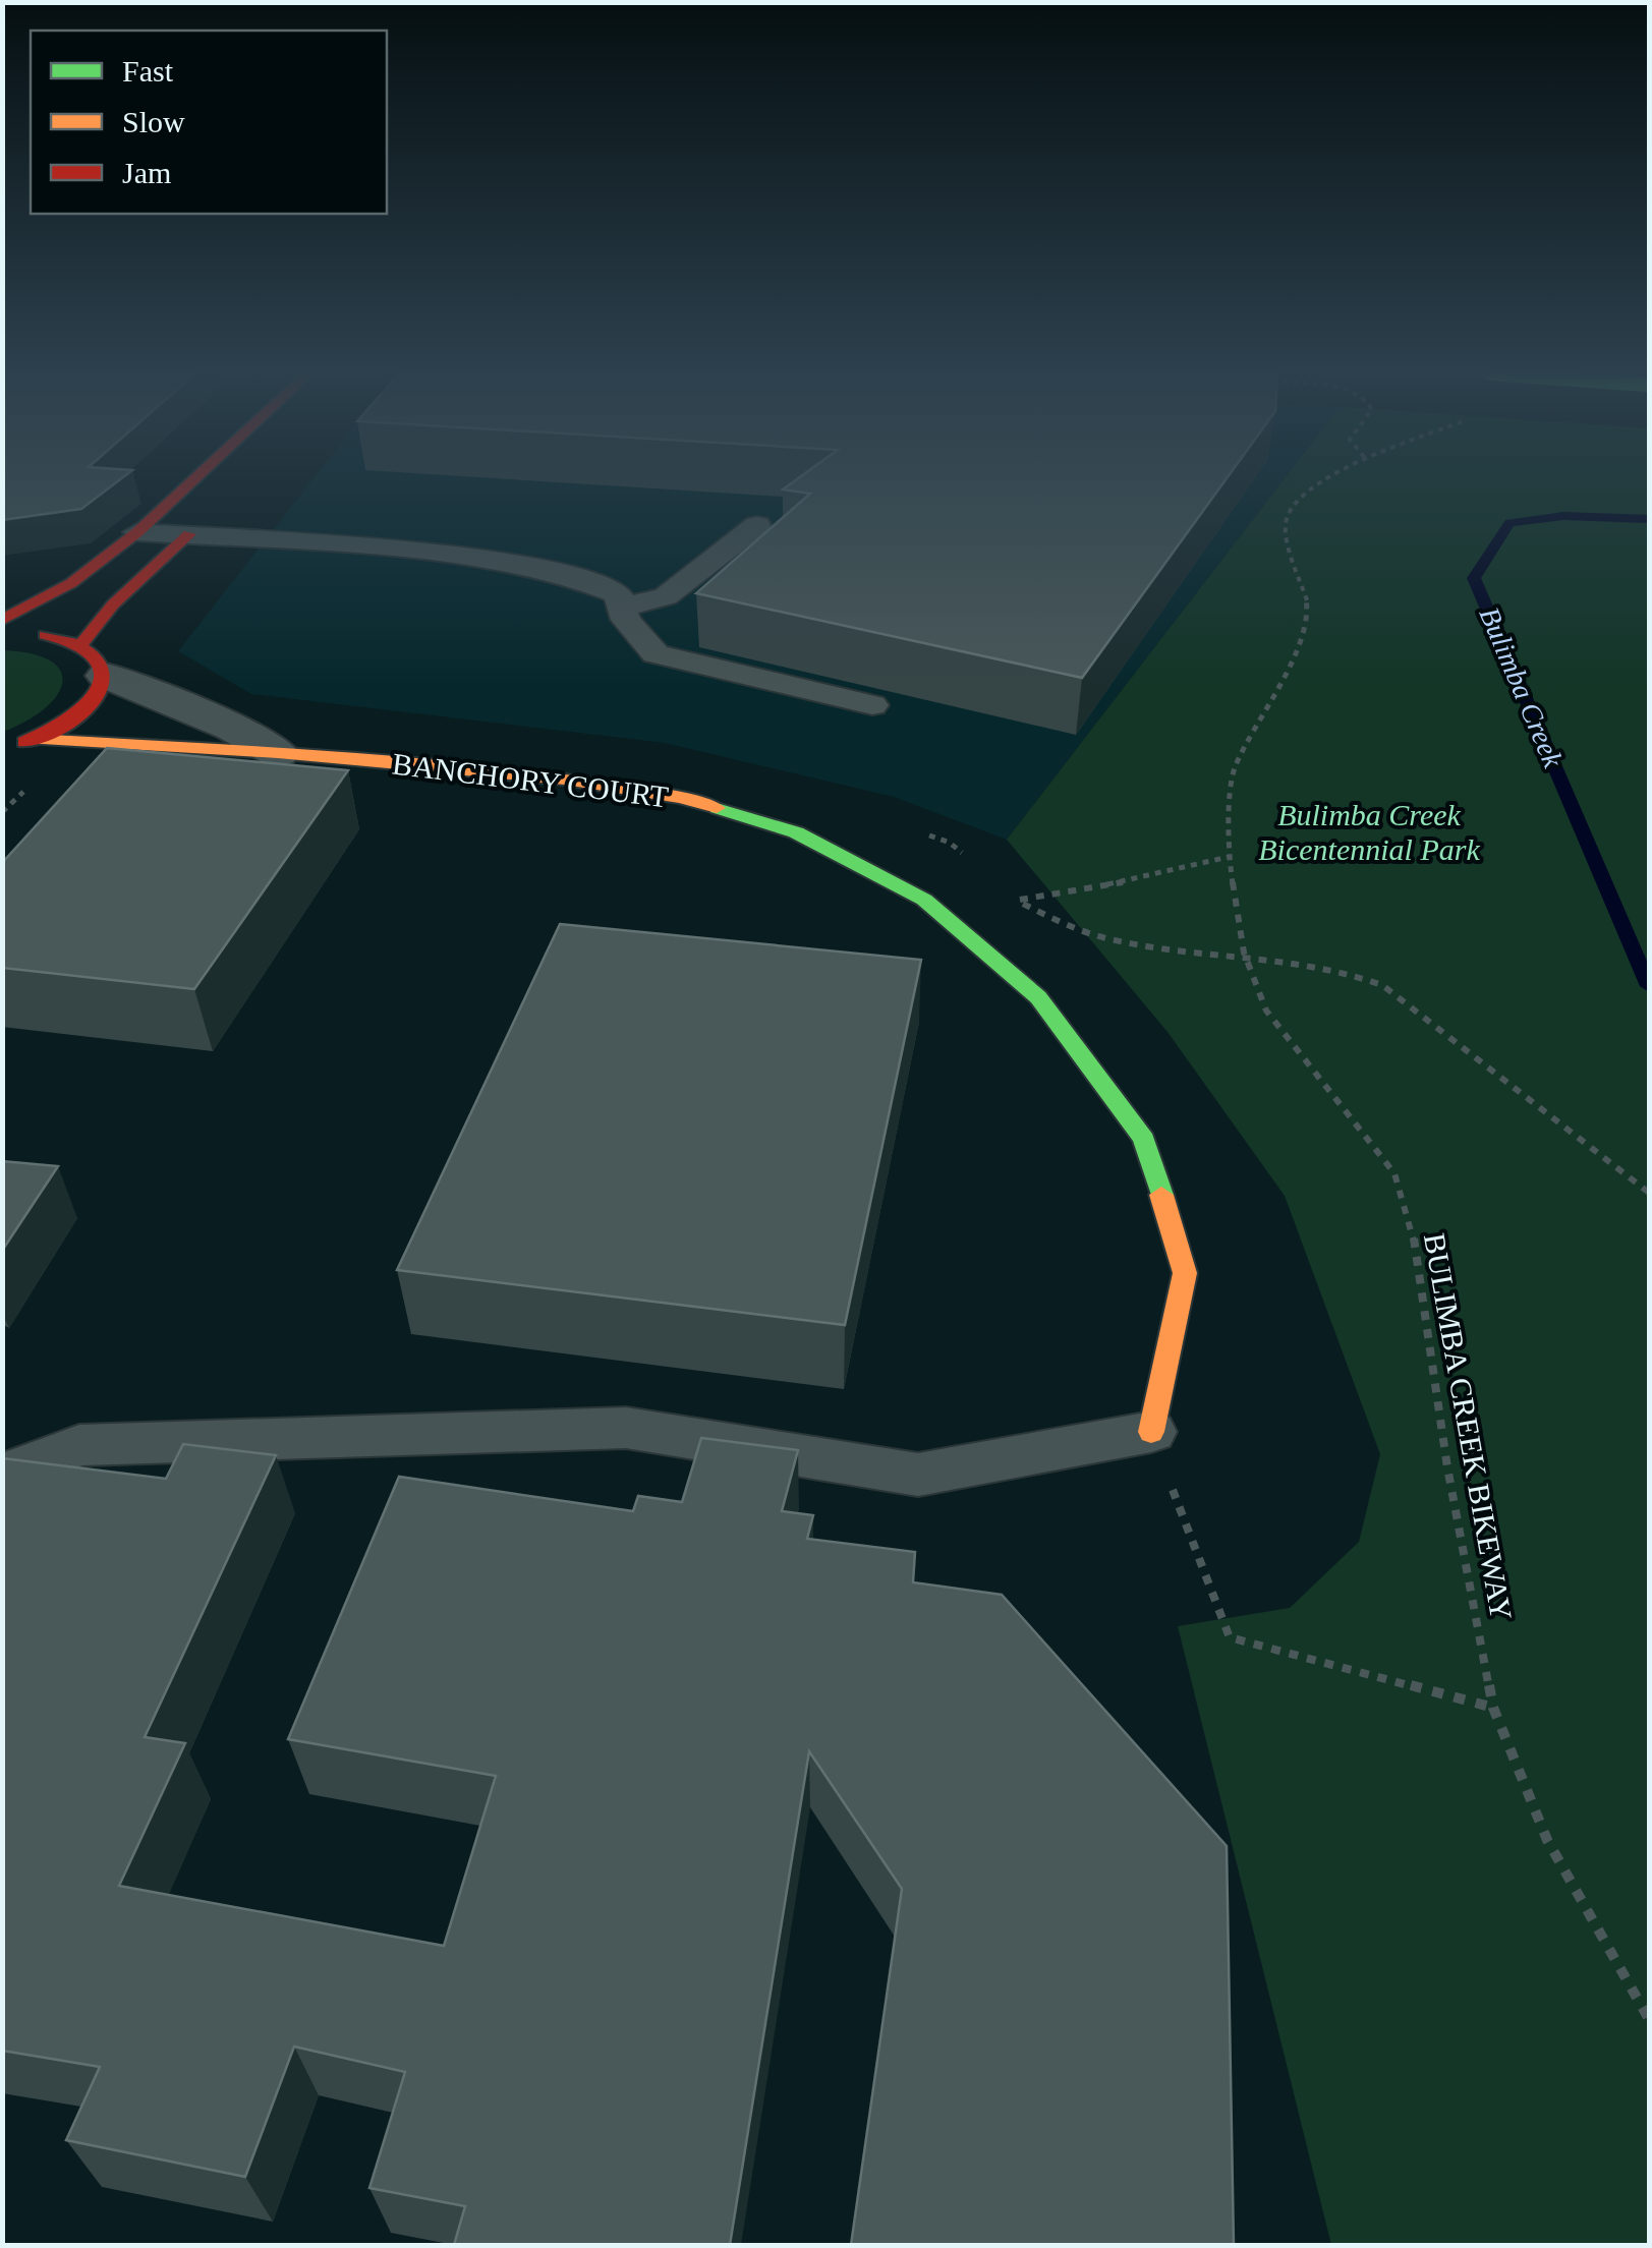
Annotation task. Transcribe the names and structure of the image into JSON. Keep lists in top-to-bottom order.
{
  "streets": {
    "main road": ["BANCHORY COURT"],
    "path": ["BULIMBA CREEK BIKEWAY"]
  },
  "water": ["Bulimba Creek"],
  "parks": ["Bulimba Creek Bicentennial Park"],
  "legend": ["Fast", "Slow", "Jam"]
}
